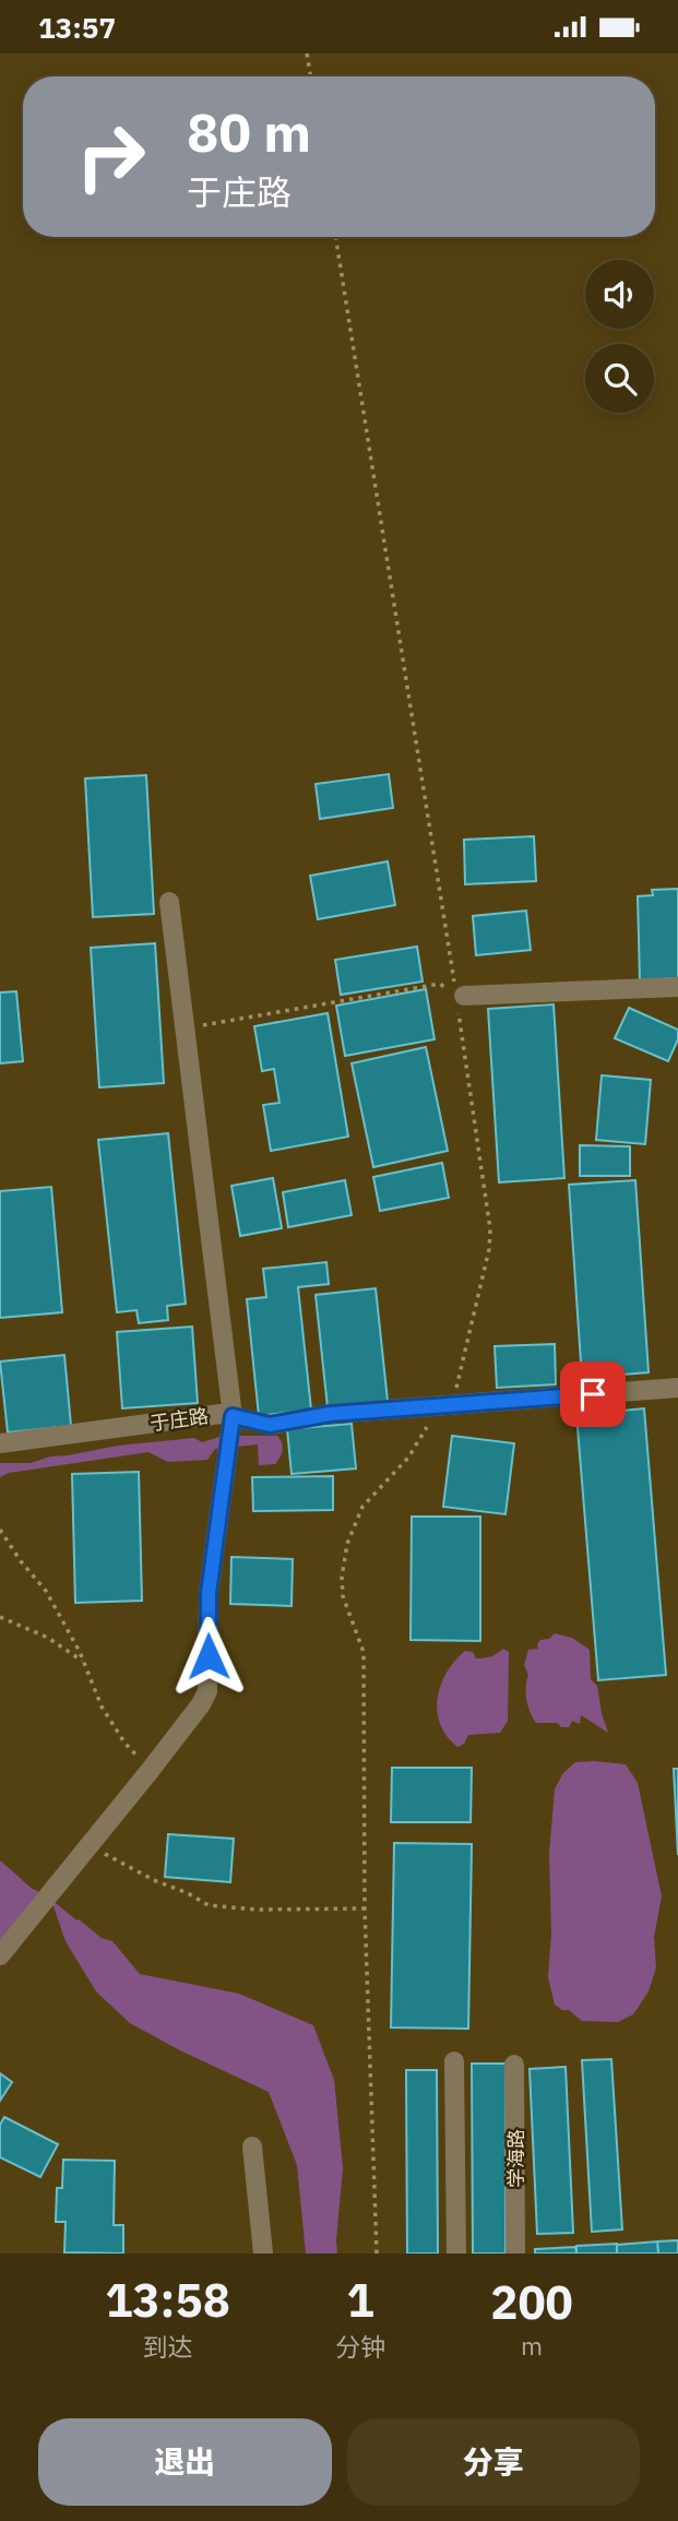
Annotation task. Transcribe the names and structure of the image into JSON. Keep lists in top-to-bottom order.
{
  "streets": {
    "street": ["于庄路", "学海路"]
  },
  "page": {
    "status": "13:57",
    "turn": ["80 m", "于庄路"],
    "eta": [
      "13:58",
      "到达",
      "1",
      "分钟",
      "200",
      "m"
    ],
    "buttons": ["退出", "分享"]
  }
}
